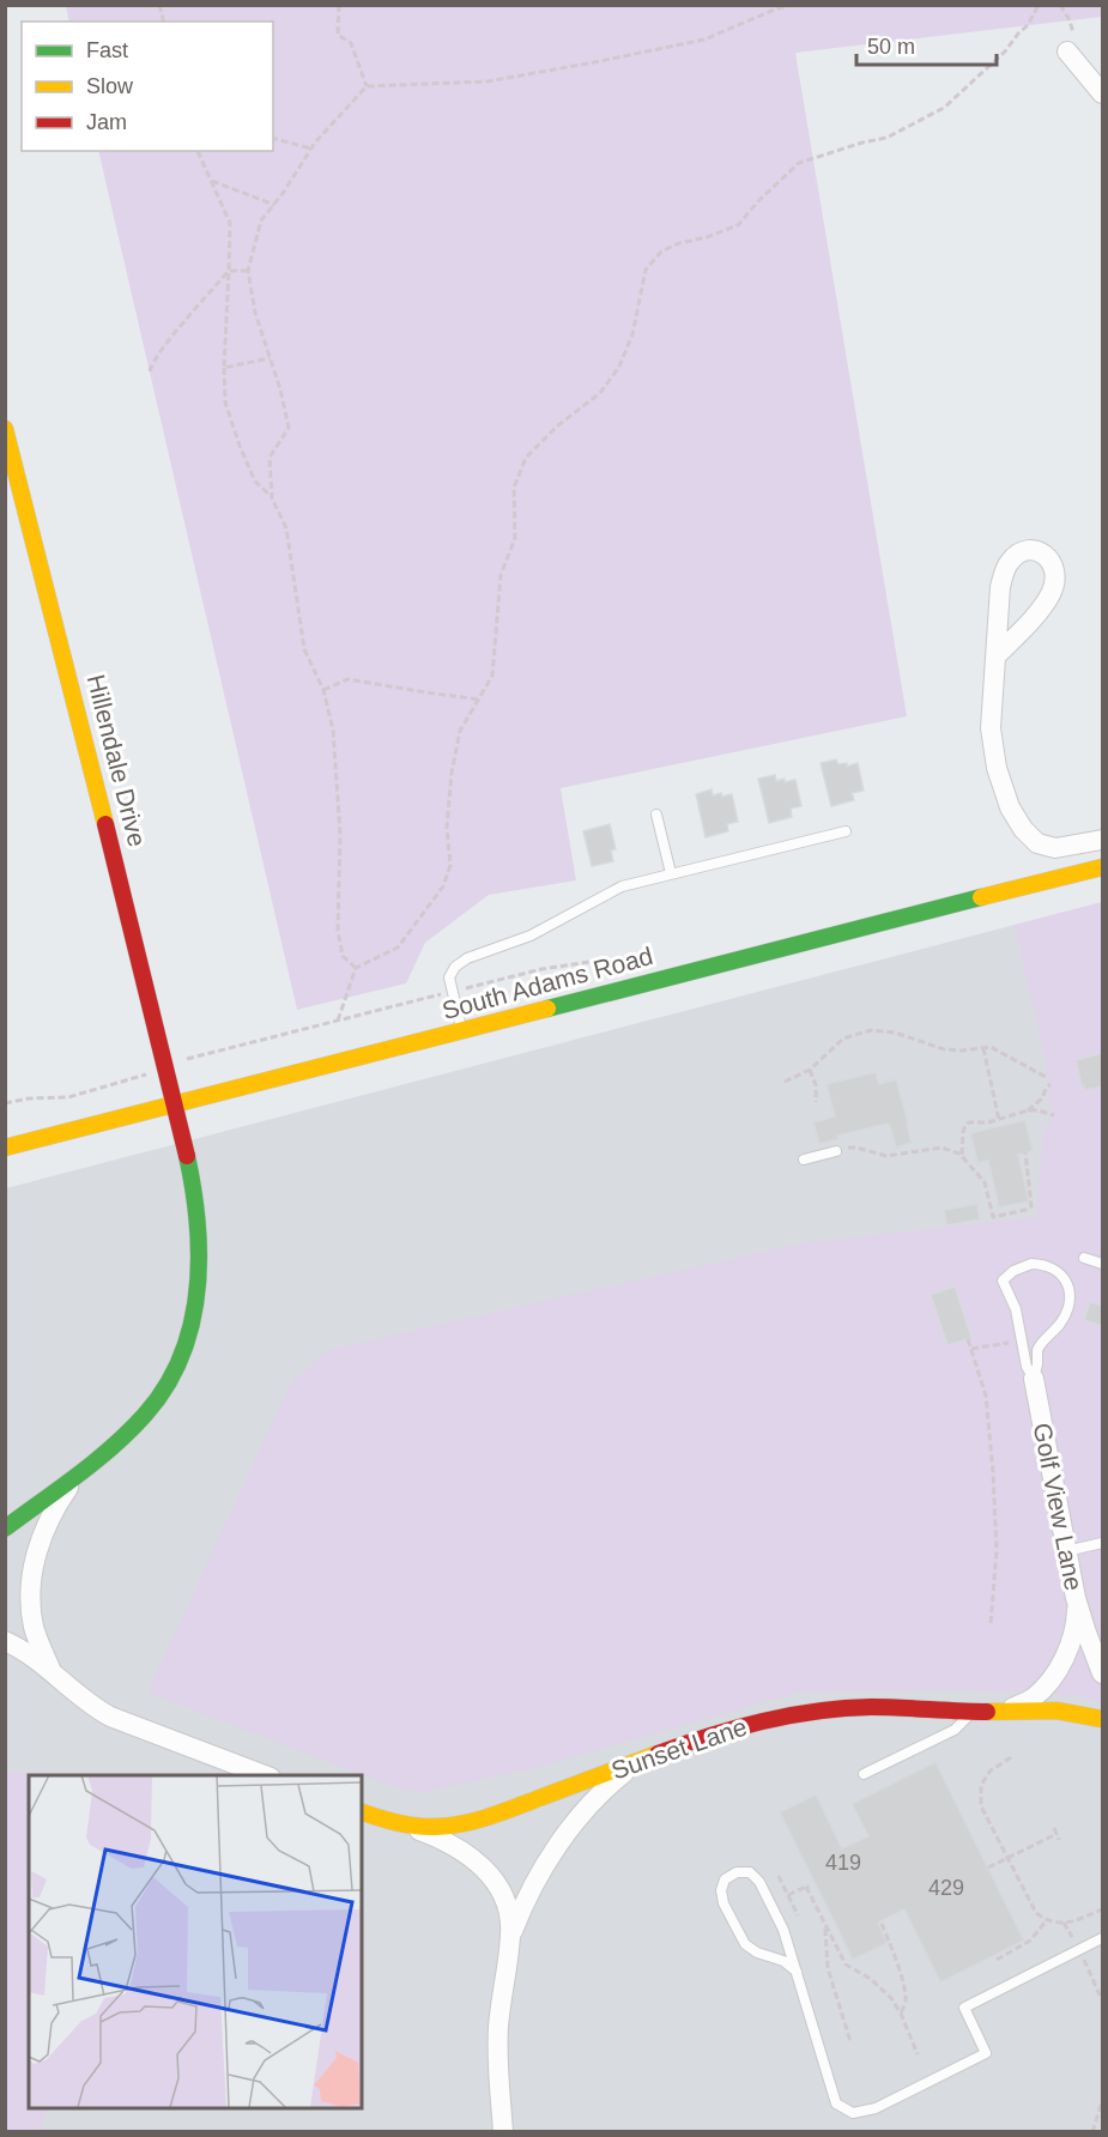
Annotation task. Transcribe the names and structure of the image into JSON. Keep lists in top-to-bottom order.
{
  "streets": {
    "street": [
      "Hillendale Drive",
      "South Adams Road",
      "Golf View Lane",
      "Sunset Lane"
    ]
  },
  "crossings": [
    ["Hillendale Drive", "South Adams Road"]
  ],
  "house_numbers": ["419", "429"],
  "legend": ["Fast", "Slow", "Jam"],
  "scale_bar": "50 m"
}
